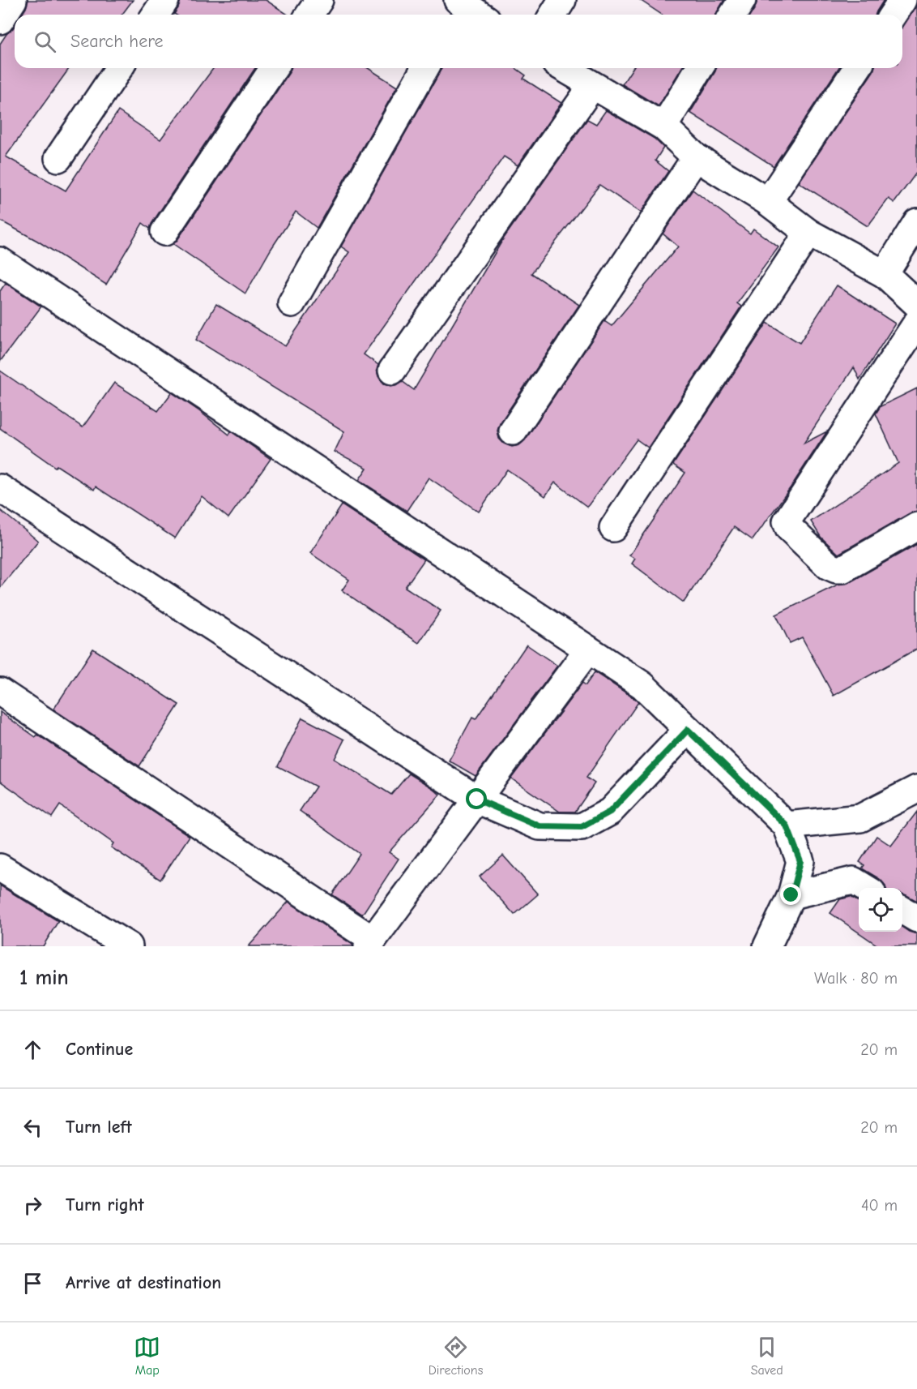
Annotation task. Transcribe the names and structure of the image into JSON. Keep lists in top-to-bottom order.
{
  "page": {
    "search": "Search here",
    "heading": ["1 min", "Walk · 80 m"],
    "list": [
      ["Continue", "20 m"],
      ["Turn left", "20 m"],
      ["Turn right", "40 m"],
      "Arrive at destination"
    ],
    "nav": ["Map", "Directions", "Saved"]
  }
}
